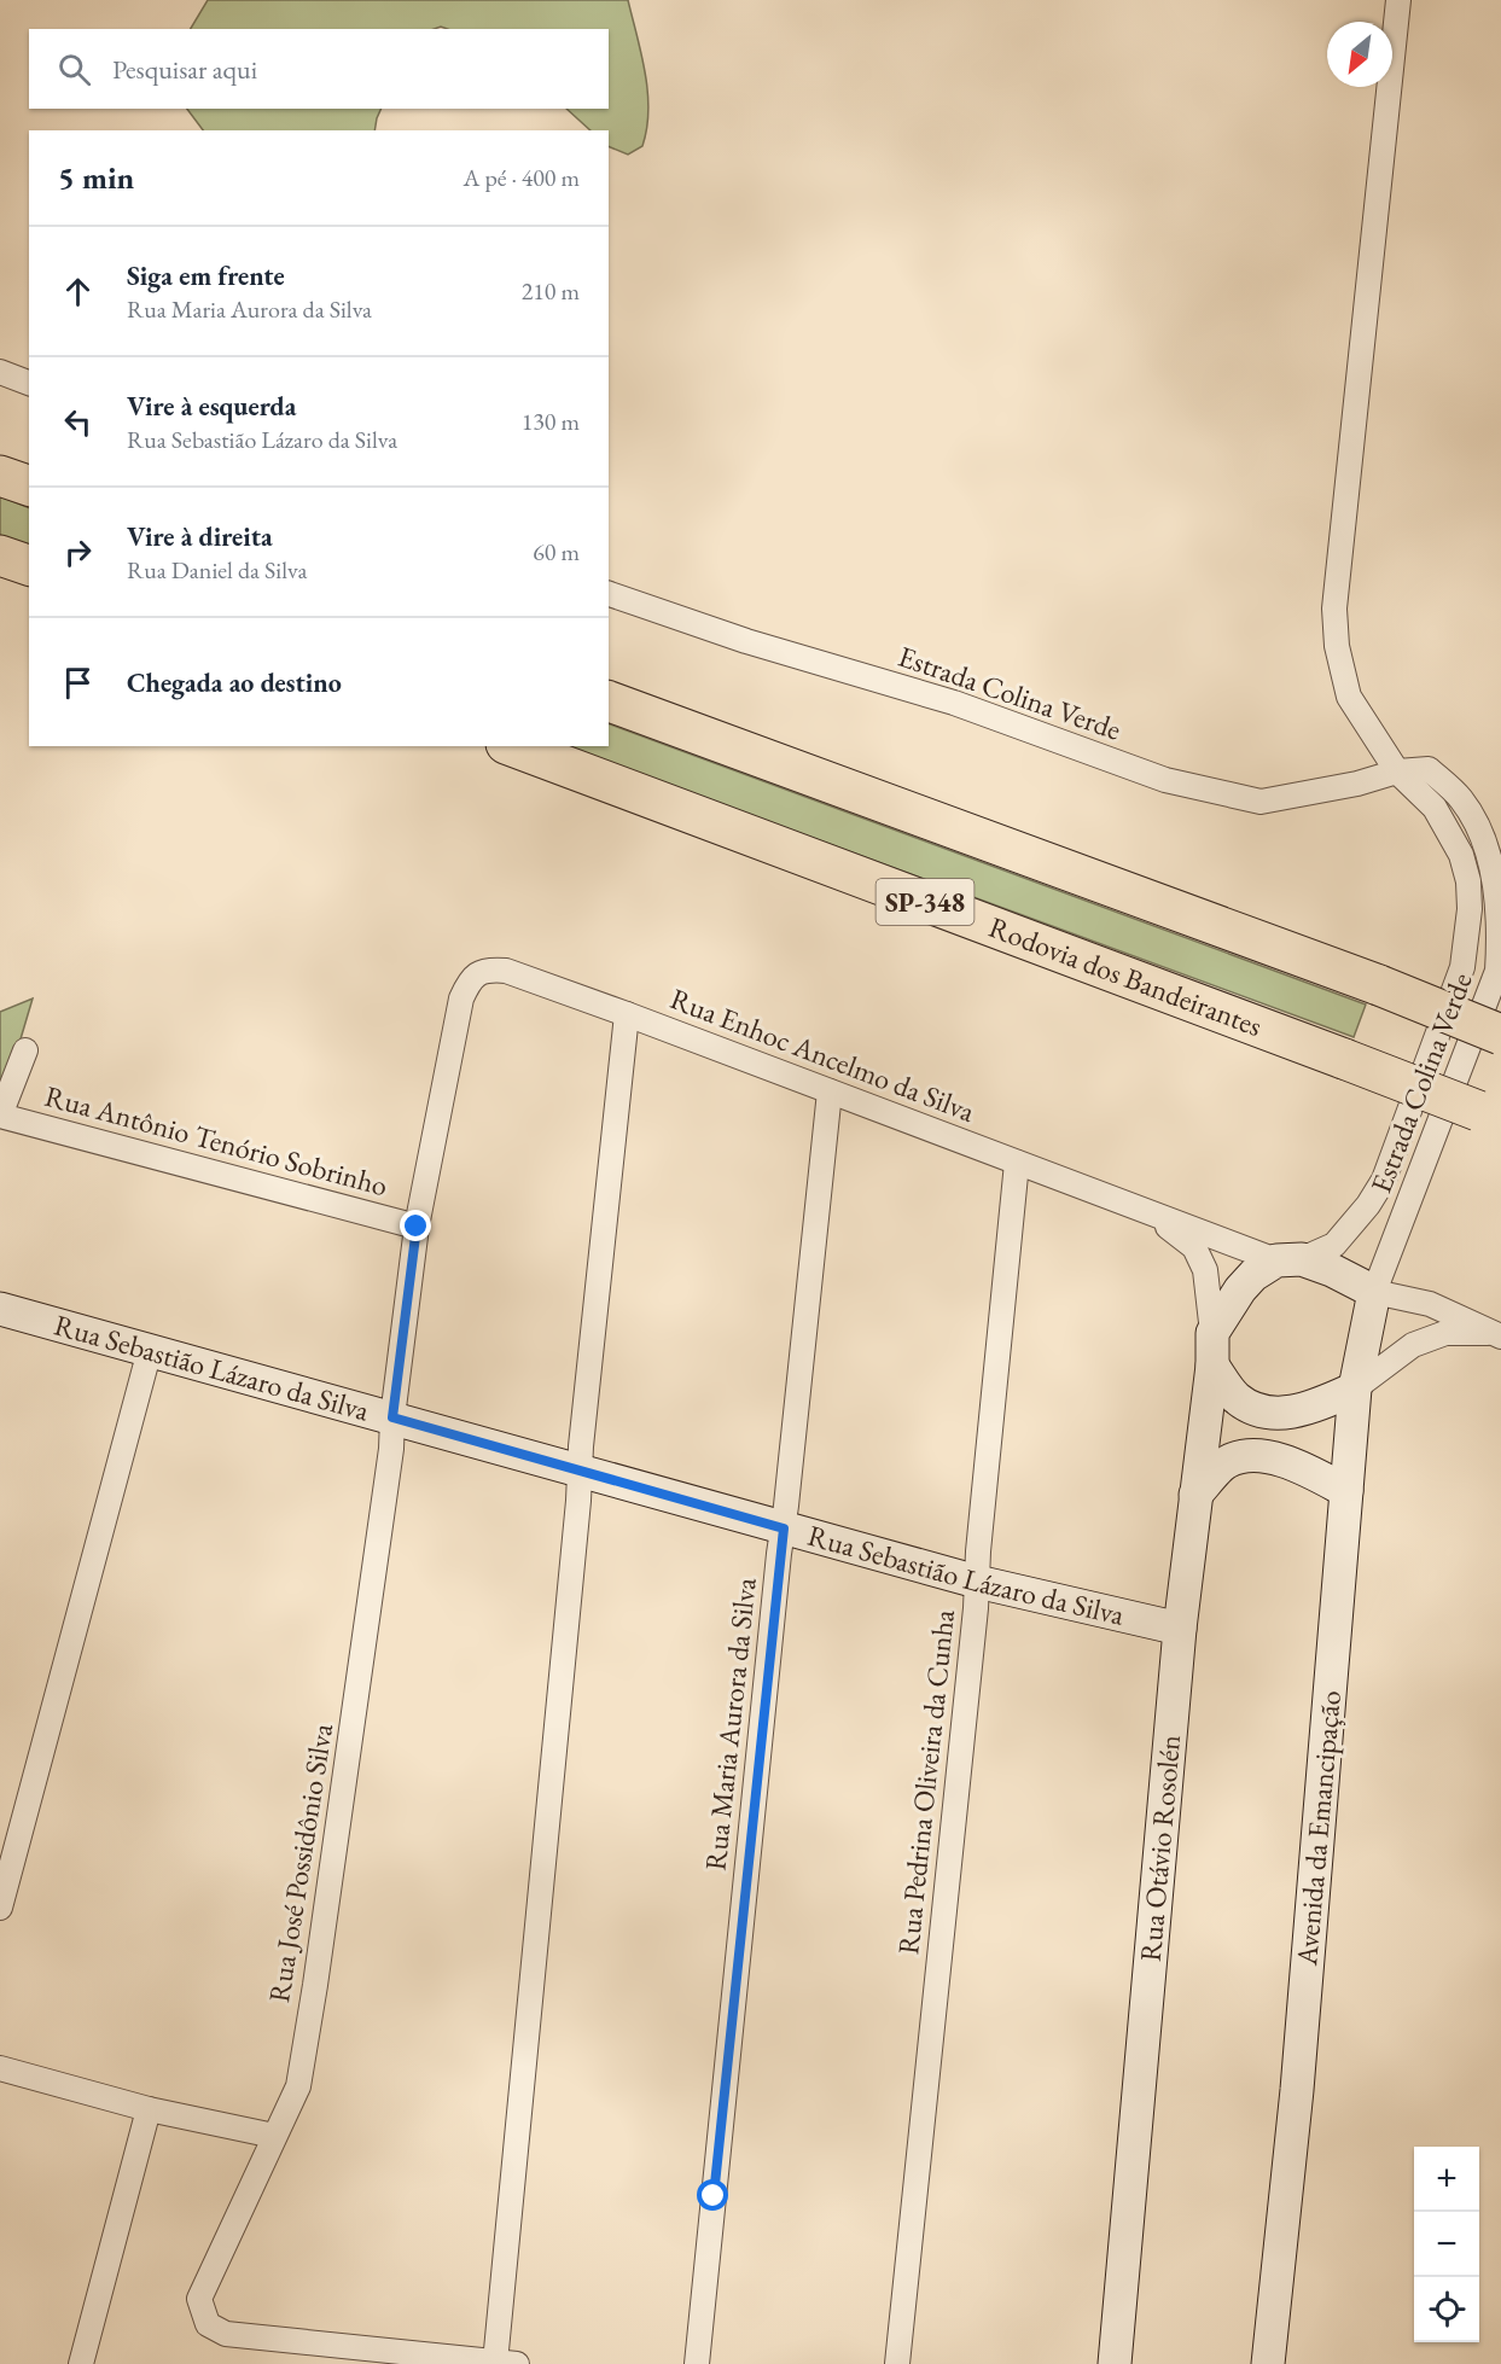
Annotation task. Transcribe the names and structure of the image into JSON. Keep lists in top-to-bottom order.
{
  "streets": {
    "highway": ["SP-348", "Rodovia dos Bandeirantes"],
    "street": [
      "Estrada Colina Verde",
      "Rua Enhoc Ancelmo da Silva",
      "Rua Antônio Tenório Sobrinho",
      "Rua Sebastião Lázaro da Silva",
      "Rua Maria Aurora da Silva",
      "Rua Pedrina Oliveira da Cunha",
      "Avenida da Emancipação",
      "Rua Otávio Rosolén",
      "Rua José Possidônio Silva"
    ]
  },
  "crossings": [
    ["Estrada Colina Verde", "Rua Enhoc Ancelmo da Silva"],
    ["Estrada Colina Verde", "Avenida da Emancipação"],
    ["Estrada Colina Verde", "Rua Otávio Rosolén"],
    ["Rua Enhoc Ancelmo da Silva", "Rua Maria Aurora da Silva"],
    ["Rua Enhoc Ancelmo da Silva", "Rua Pedrina Oliveira da Cunha"],
    ["Rua Enhoc Ancelmo da Silva", "Avenida da Emancipação"],
    ["Rua Enhoc Ancelmo da Silva", "Rua Otávio Rosolén"],
    ["Rua Enhoc Ancelmo da Silva", "Rua José Possidônio Silva"],
    ["Rua Antônio Tenório Sobrinho", "Rua José Possidônio Silva"],
    ["Rua Sebastião Lázaro da Silva", "Rua Maria Aurora da Silva"],
    ["Rua Sebastião Lázaro da Silva", "Rua Pedrina Oliveira da Cunha"],
    ["Rua Sebastião Lázaro da Silva", "Rua Otávio Rosolén"],
    ["Rua Sebastião Lázaro da Silva", "Rua José Possidônio Silva"],
    ["Avenida da Emancipação", "Rua Otávio Rosolén"]
  ],
  "north": "bottom left",
  "page": {
    "search": "Pesquisar aqui",
    "heading": ["5 min", "A pé · 400 m"],
    "list": [
      ["Siga em frente", "Rua Maria Aurora da Silva", "210 m"],
      ["Vire à esquerda", "Rua Sebastião Lázaro da Silva", "130 m"],
      ["Vire à direita", "Rua Daniel da Silva", "60 m"],
      "Chegada ao destino"
    ],
    "map_buttons": ["+", "−"]
  }
}
